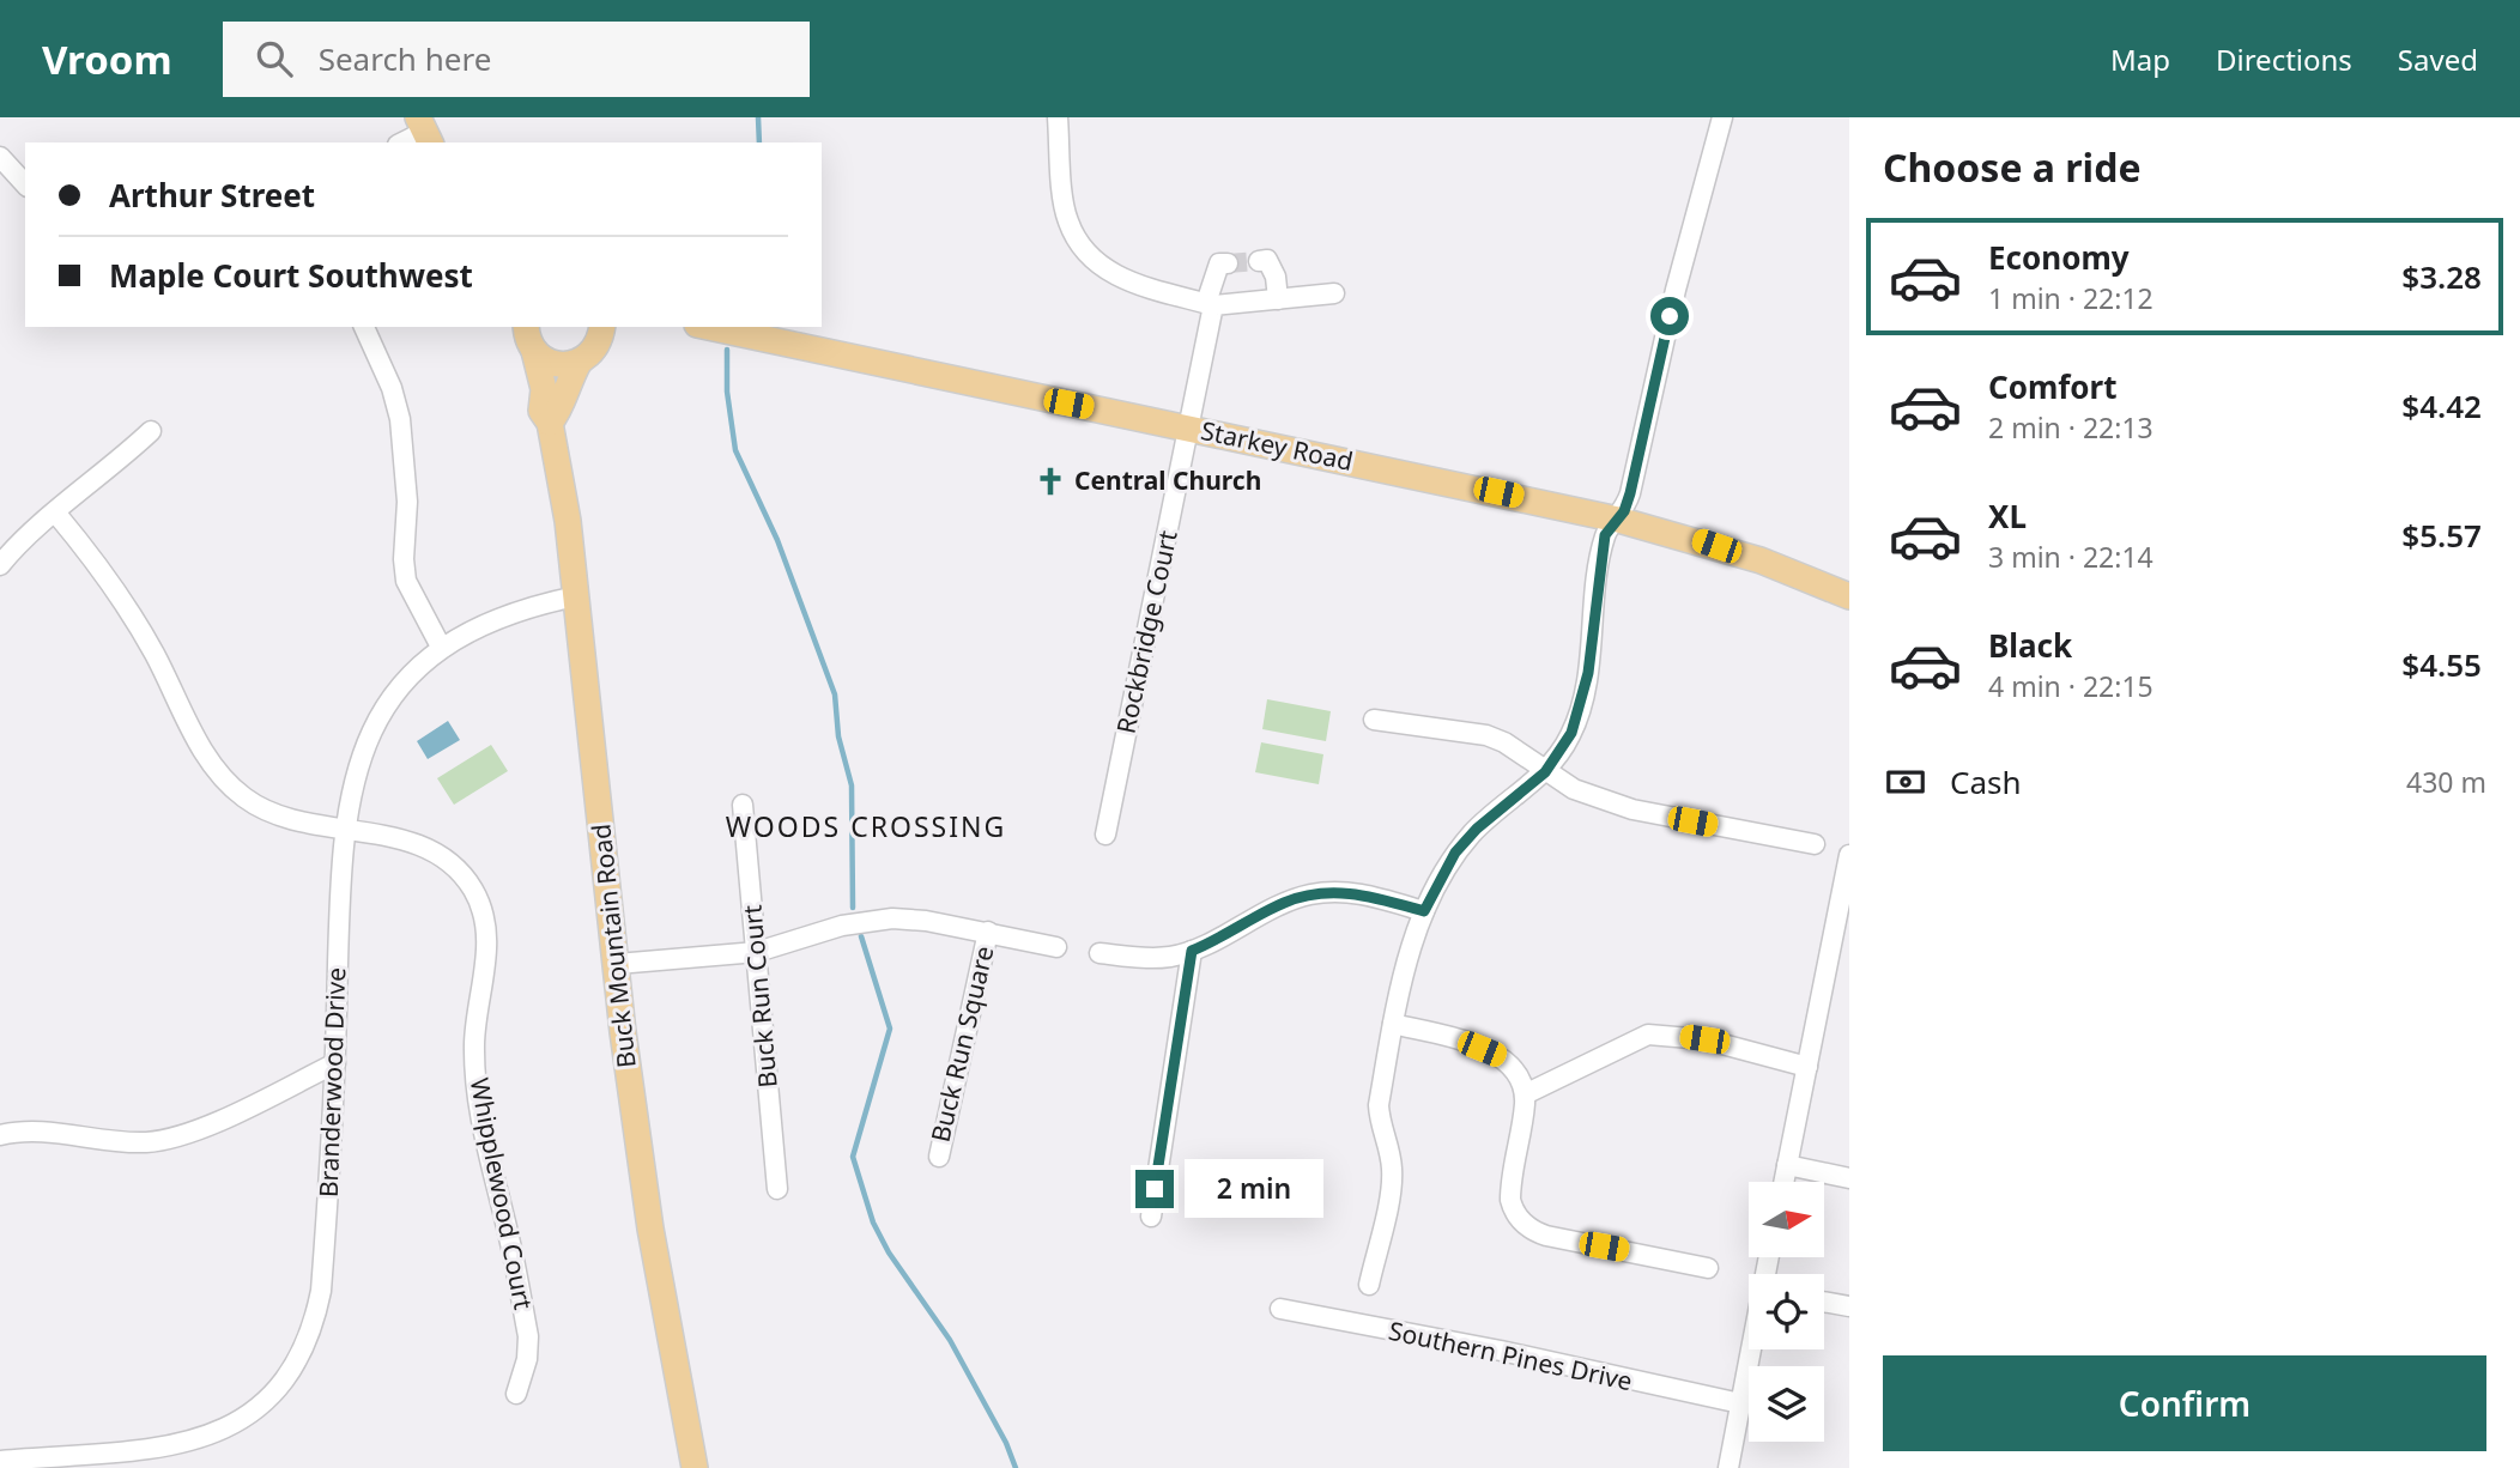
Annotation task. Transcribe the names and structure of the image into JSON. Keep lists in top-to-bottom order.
{
  "streets": {
    "main road": ["Starkey Road", "Buck Mountain Road"],
    "street": [
      "Rockbridge Court",
      "Buck Run Court",
      "Buck Run Square",
      "Branderwood Drive",
      "Whipplewood Court",
      "Southern Pines Drive"
    ]
  },
  "crossings": [
    ["Starkey Road", "Rockbridge Court"],
    ["Buck Mountain Road", "Branderwood Drive"],
    ["Branderwood Drive", "Whipplewood Court"]
  ],
  "districts": ["WOODS CROSSING"],
  "places": {
    "church": ["Central Church"]
  },
  "north": "right",
  "page": {
    "header": "Vroom",
    "search": "Search here",
    "nav": ["Map", "Directions", "Saved"],
    "heading": "Choose a ride",
    "banner": ["Arthur Street", "Maple Court Southwest"],
    "list": [
      {
        "name": "Economy",
        "note": "1 min · 22:12",
        "value": "$3.28"
      },
      {
        "name": "Comfort",
        "note": "2 min · 22:13",
        "value": "$4.42"
      },
      {
        "name": "XL",
        "note": "3 min · 22:14",
        "value": "$5.57"
      },
      {
        "name": "Black",
        "note": "4 min · 22:15",
        "value": "$4.55"
      }
    ],
    "pay": ["Cash", "430 m"],
    "bubble": "2 min",
    "buttons": "Confirm"
  }
}
